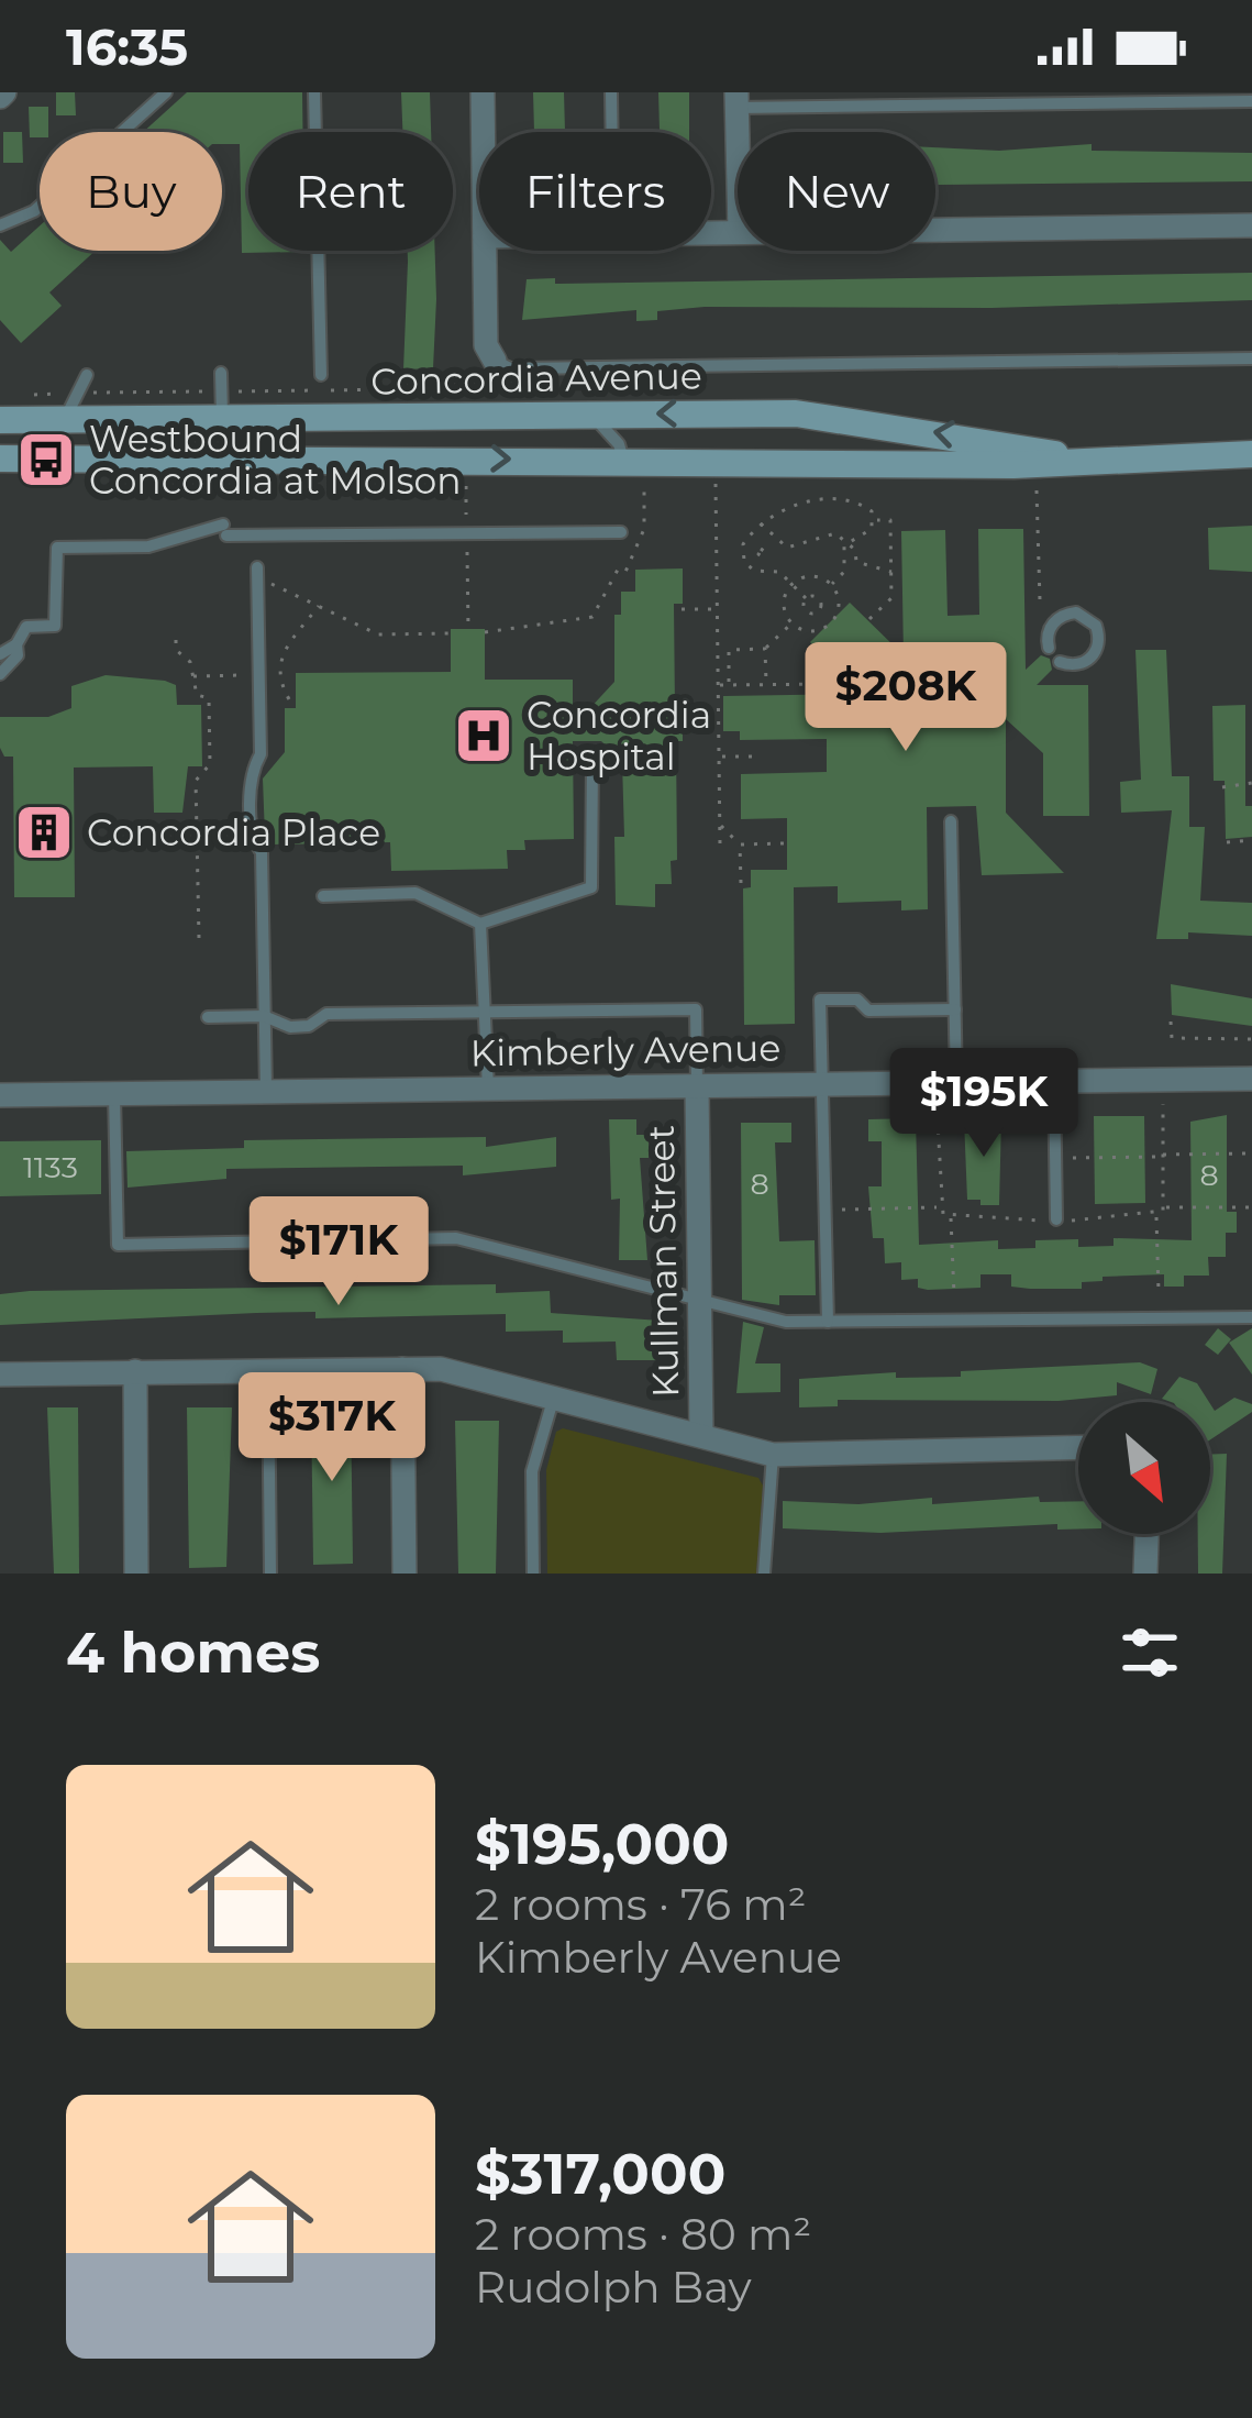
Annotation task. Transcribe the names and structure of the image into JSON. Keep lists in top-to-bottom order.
{
  "streets": {
    "main road": ["Concordia Avenue"],
    "street": ["Kimberly Avenue", "Kullman Street"]
  },
  "crossings": [
    ["Kimberly Avenue", "Kullman Street"]
  ],
  "places": {
    "bus stop": ["Westbound Concordia at Molson"],
    "hospital": ["Concordia Hospital"],
    "building": ["Concordia Place"]
  },
  "house_numbers": ["1133", "8", "8"],
  "north": "bottom right",
  "page": {
    "status": "16:35",
    "chip": [
      "Buy",
      "Rent",
      "Filters",
      "New"
    ],
    "price": [
      "$208K",
      "$195K",
      "$171K",
      "$317K"
    ],
    "heading": "4 homes",
    "list": [
      {
        "name": "$195,000",
        "note": "2 rooms · 76 m² · Kimberly Avenue"
      },
      {
        "name": "$317,000",
        "note": "2 rooms · 80 m² · Rudolph Bay"
      }
    ]
  }
}
